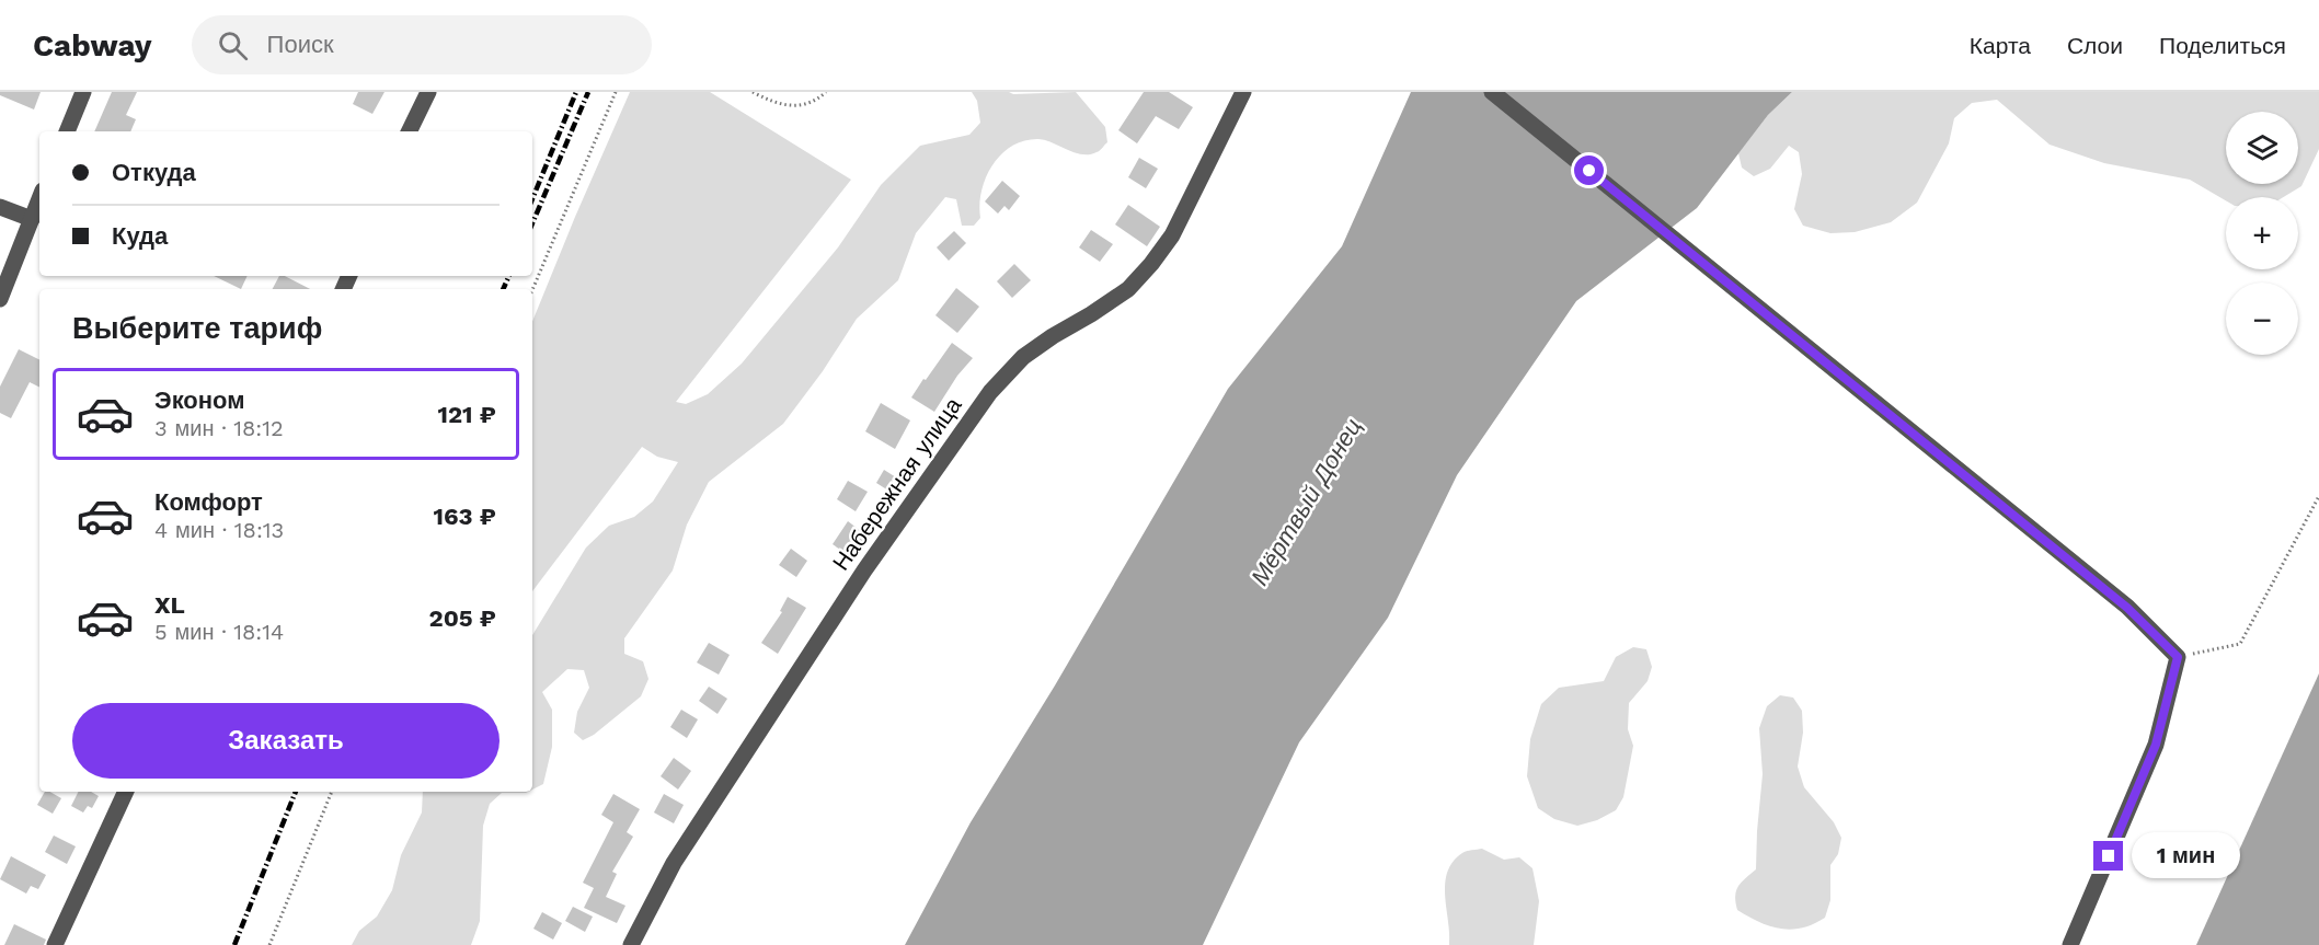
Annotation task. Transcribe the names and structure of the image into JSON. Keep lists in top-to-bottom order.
{
  "streets": {
    "street": ["Набережная улица"]
  },
  "water": ["Мёртвый Донец"],
  "page": {
    "header": "Cabway",
    "search": "Поиск",
    "nav": ["Карта", "Слои", "Поделиться"],
    "map_buttons": ["+", "−"],
    "banner": ["Откуда", "Куда"],
    "heading": "Выберите тариф",
    "list": [
      {
        "name": "Эконом",
        "note": "3 мин · 18:12",
        "value": "121 ₽"
      },
      {
        "name": "Комфорт",
        "note": "4 мин · 18:13",
        "value": "163 ₽"
      },
      {
        "name": "XL",
        "note": "5 мин · 18:14",
        "value": "205 ₽"
      }
    ],
    "buttons": "Заказать",
    "bubble": "1 мин"
  }
}
